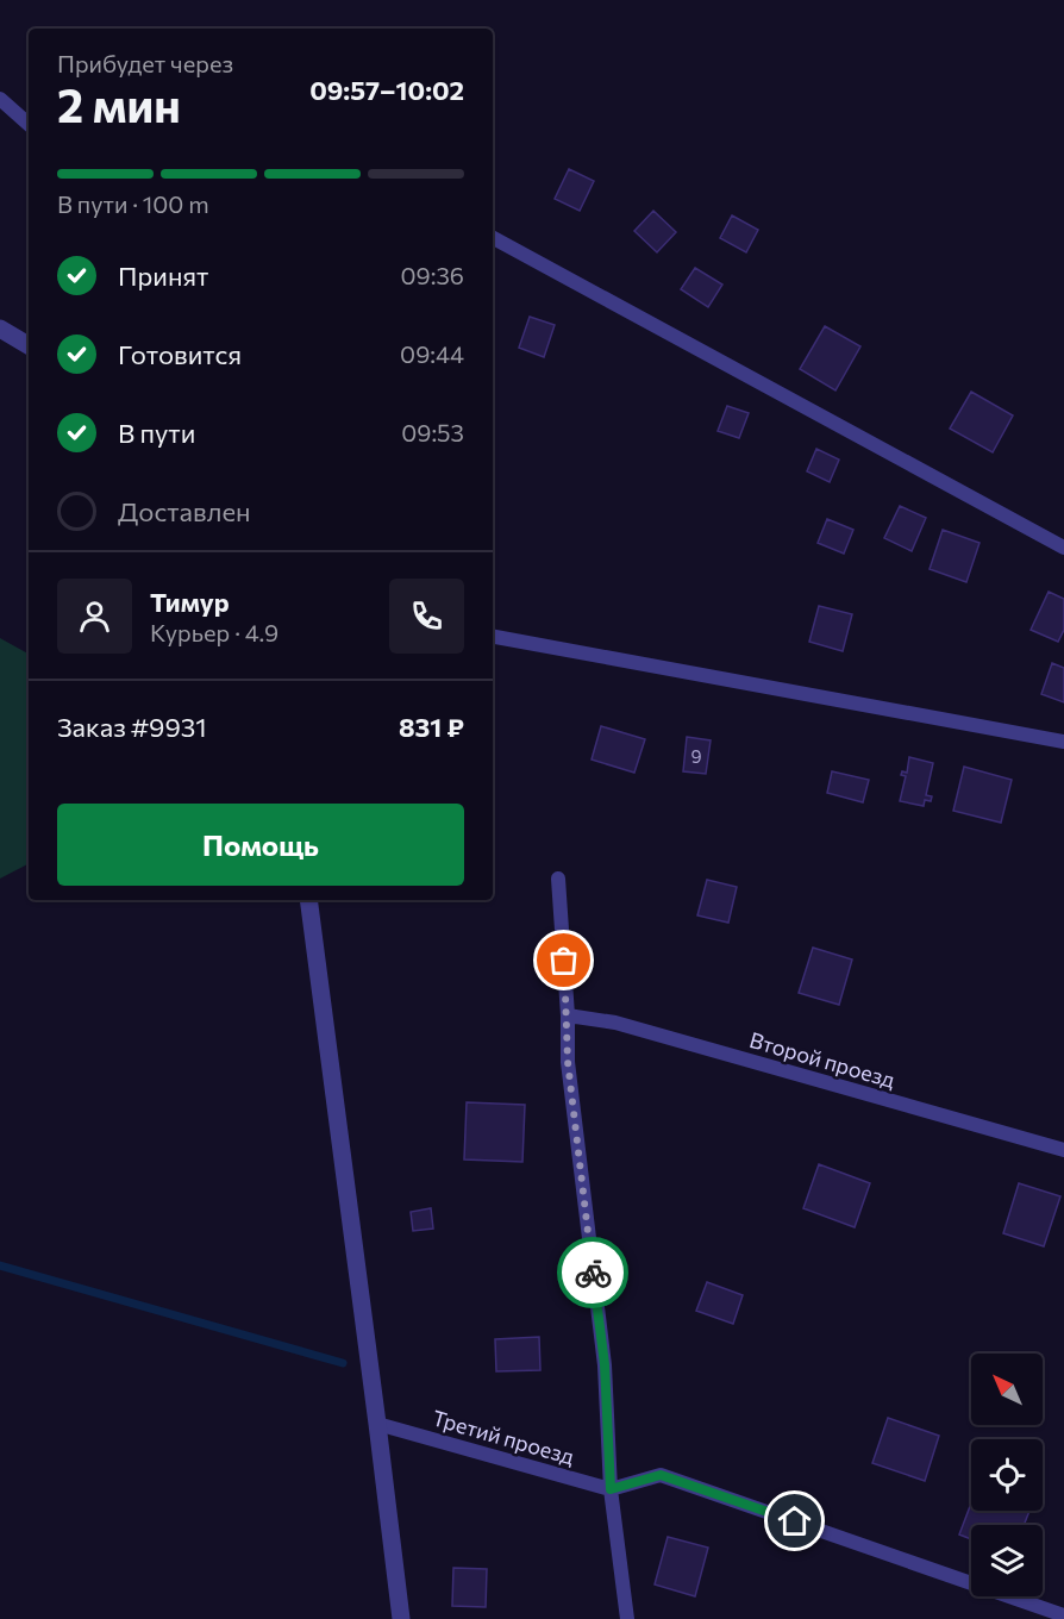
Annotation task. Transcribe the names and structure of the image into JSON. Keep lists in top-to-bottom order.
{
  "streets": {
    "lane": ["Второй проезд", "Третий проезд"]
  },
  "house_numbers": ["9"],
  "north": "top left",
  "page": {
    "heading": ["2 мин", "Прибудет через", "09:57–10:02"],
    "panel": [
      "Тимур",
      "Курьер · 4.9",
      "Заказ #9931",
      "831 ₽"
    ],
    "bar": "В пути · 100 m",
    "list": [
      ["Принят", "09:36"],
      ["Готовится", "09:44"],
      ["В пути", "09:53"],
      "Доставлен"
    ],
    "buttons": "Помощь"
  }
}
